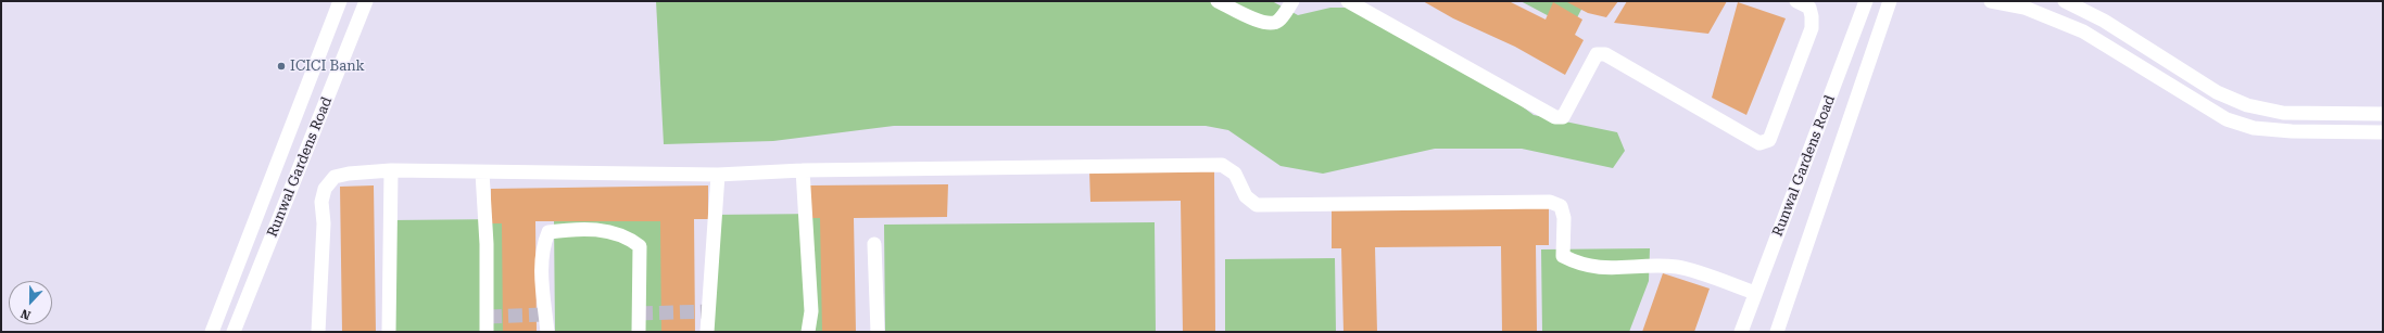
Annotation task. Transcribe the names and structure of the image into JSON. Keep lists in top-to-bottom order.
{
  "streets": {
    "street": ["Runwal Gardens Road"]
  },
  "places": ["ICICI Bank"],
  "north": "bottom"
}
